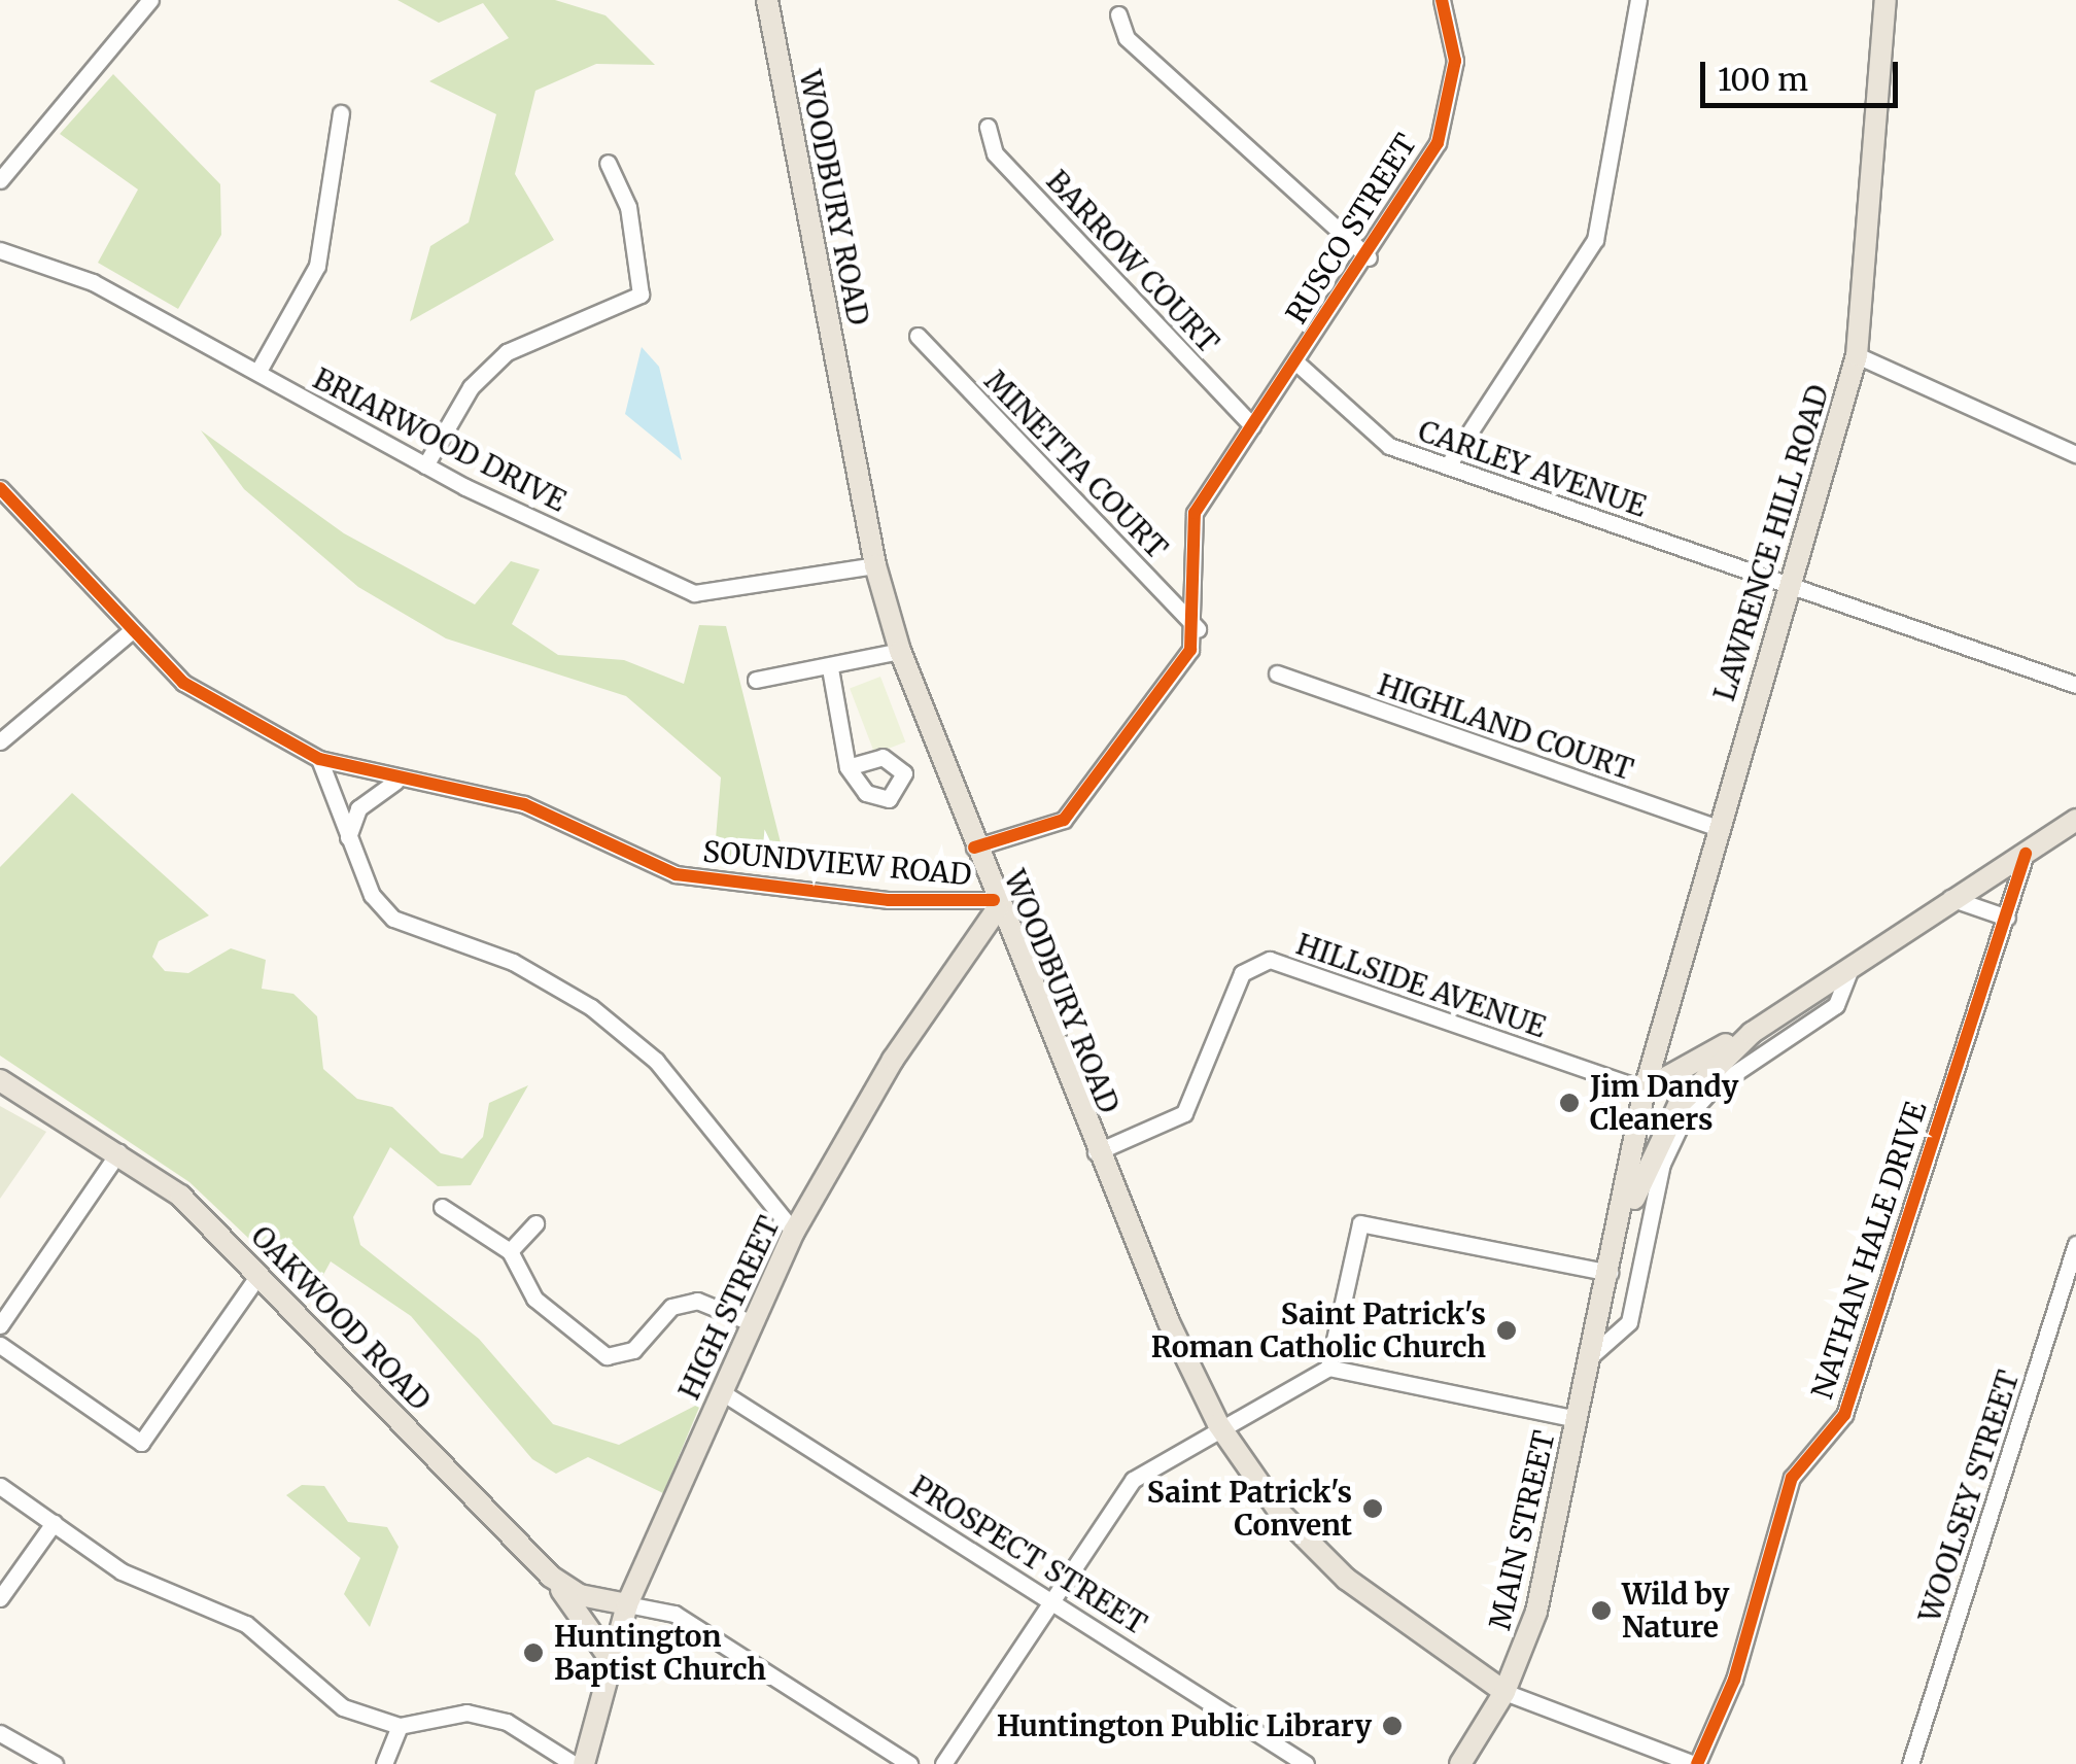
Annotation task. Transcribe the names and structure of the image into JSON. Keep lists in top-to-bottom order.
{
  "streets": {
    "main road": [
      "WOODBURY ROAD",
      "LAWRENCE HILL ROAD",
      "HIGH STREET",
      "OAKWOOD ROAD",
      "MAIN STREET"
    ],
    "street": [
      "RUSCO STREET",
      "BARROW COURT",
      "BRIARWOOD DRIVE",
      "MINETTA COURT",
      "CARLEY AVENUE",
      "HIGHLAND COURT",
      "SOUNDVIEW ROAD",
      "HILLSIDE AVENUE",
      "NATHAN HALE DRIVE",
      "WOOLSEY STREET",
      "PROSPECT STREET"
    ]
  },
  "crossings": [
    ["WOODBURY ROAD", "BRIARWOOD DRIVE"],
    ["WOODBURY ROAD", "SOUNDVIEW ROAD"],
    ["WOODBURY ROAD", "HILLSIDE AVENUE"],
    ["WOODBURY ROAD", "HIGH STREET"],
    ["WOODBURY ROAD", "MAIN STREET"],
    ["RUSCO STREET", "CARLEY AVENUE"],
    ["CARLEY AVENUE", "LAWRENCE HILL ROAD"],
    ["LAWRENCE HILL ROAD", "HIGHLAND COURT"],
    ["LAWRENCE HILL ROAD", "HILLSIDE AVENUE"],
    ["LAWRENCE HILL ROAD", "MAIN STREET"],
    ["SOUNDVIEW ROAD", "HIGH STREET"],
    ["HILLSIDE AVENUE", "MAIN STREET"],
    ["NATHAN HALE DRIVE", "MAIN STREET"],
    ["HIGH STREET", "OAKWOOD ROAD"],
    ["HIGH STREET", "PROSPECT STREET"]
  ],
  "places": [
    "Jim Dandy Cleaners",
    "Saint Patrick's Roman Catholic Church",
    "Saint Patrick's Convent",
    "Wild by Nature",
    "Huntington Baptist Church",
    "Huntington Public Library"
  ],
  "scale_bar": "100 m"
}
